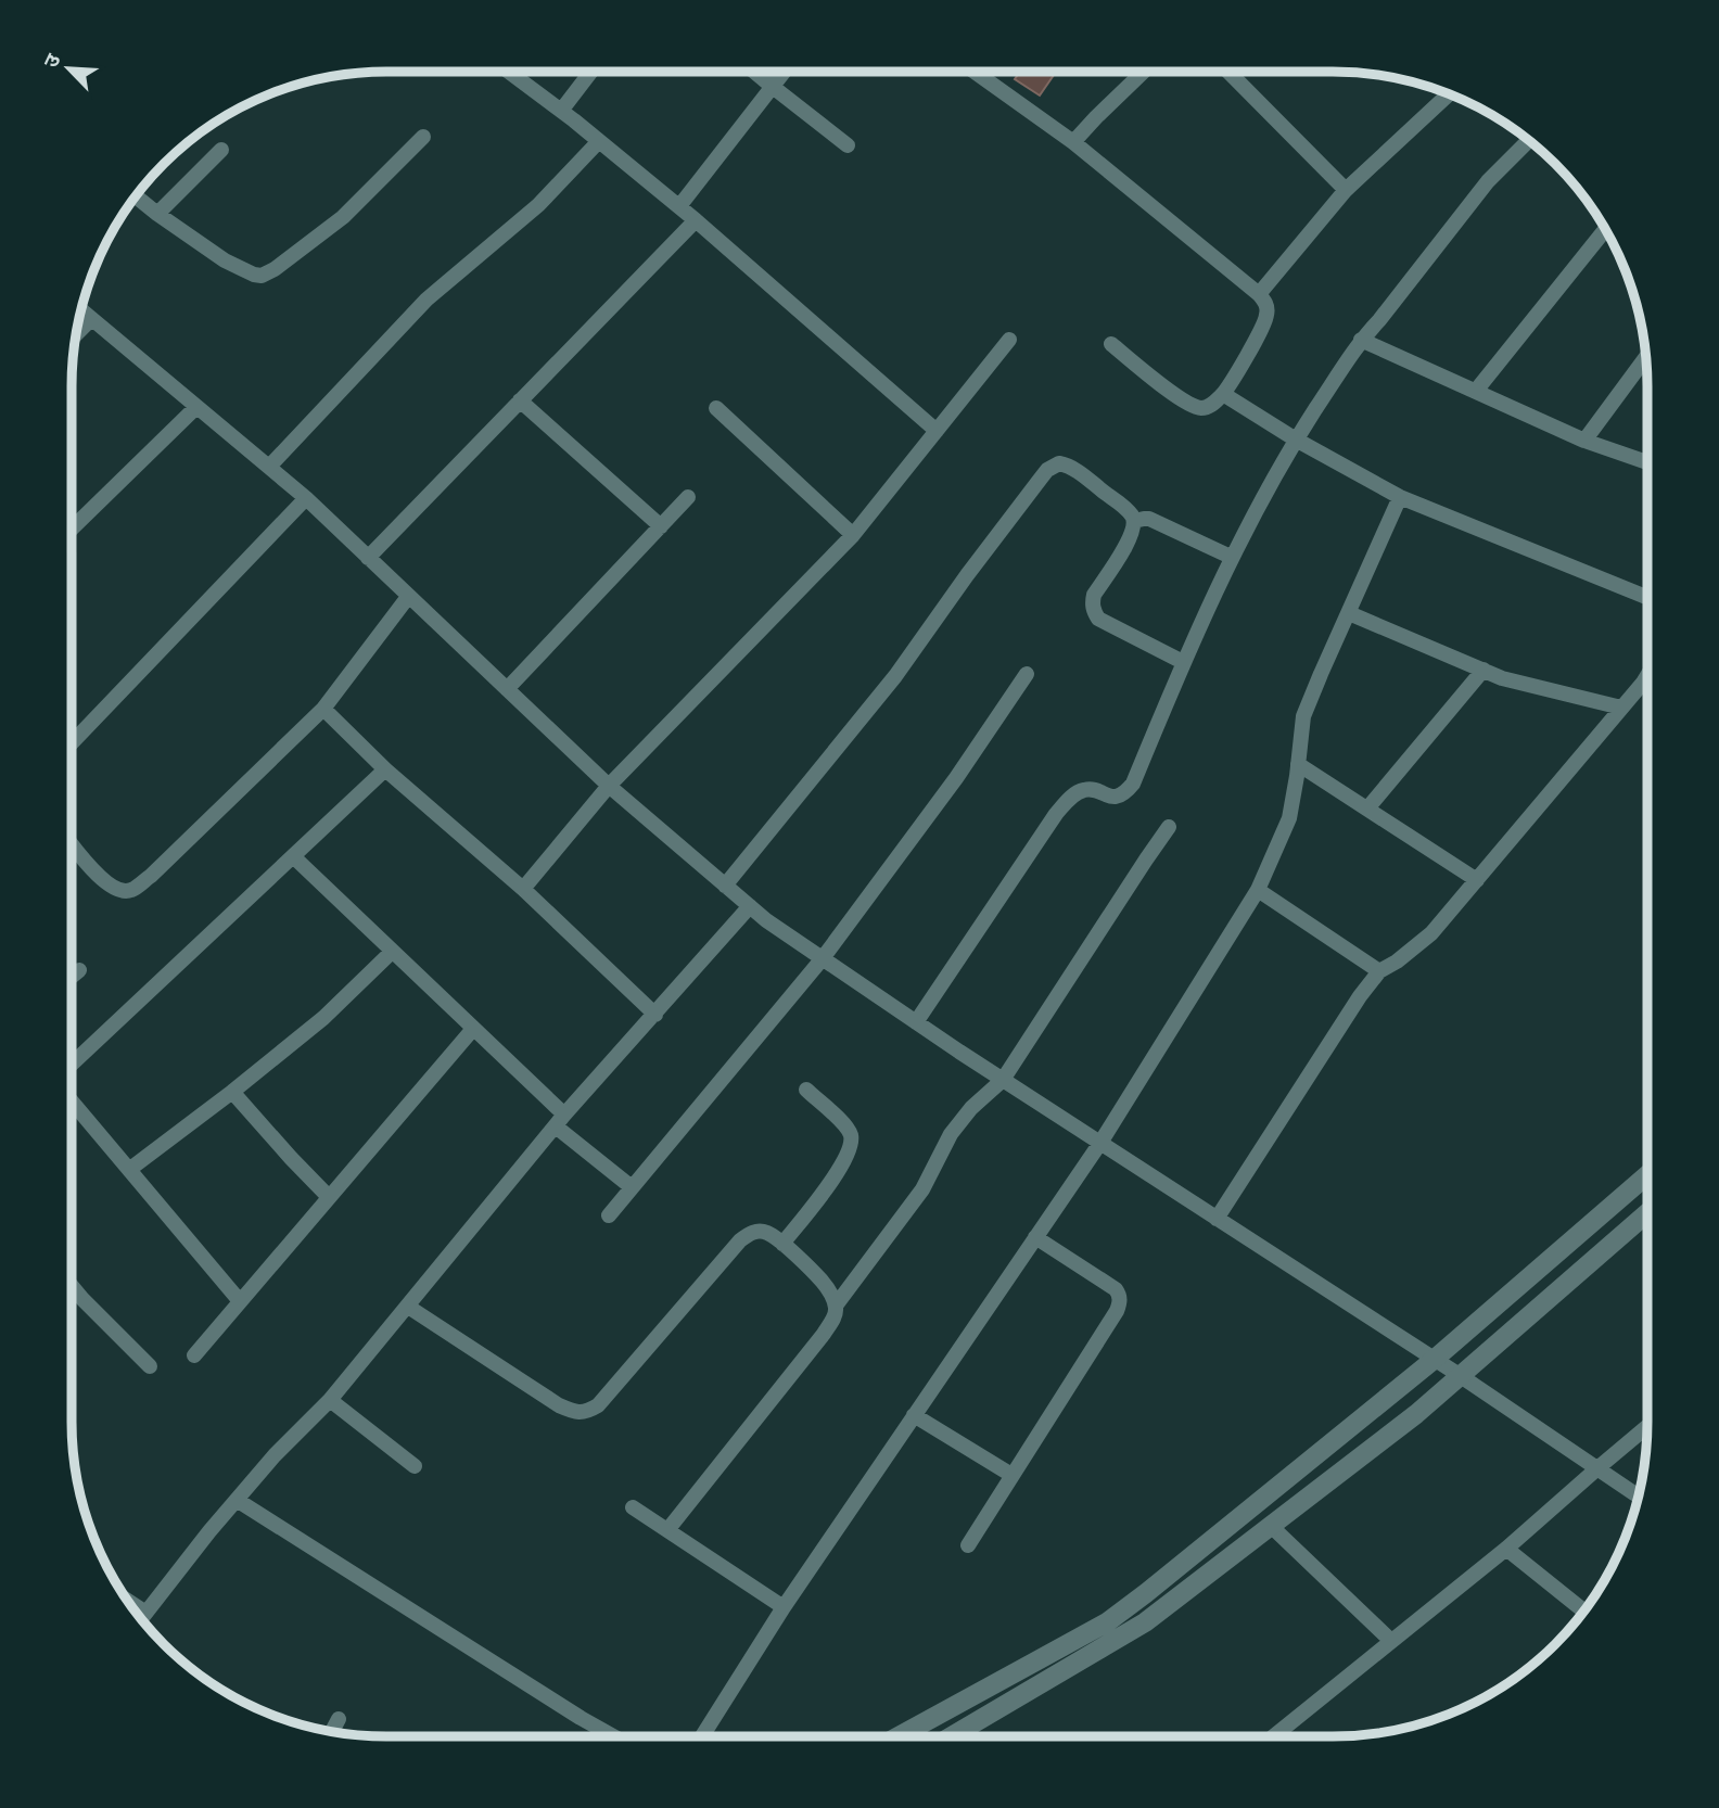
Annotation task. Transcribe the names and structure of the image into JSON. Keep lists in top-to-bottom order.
{
  "north": "top left"
}
